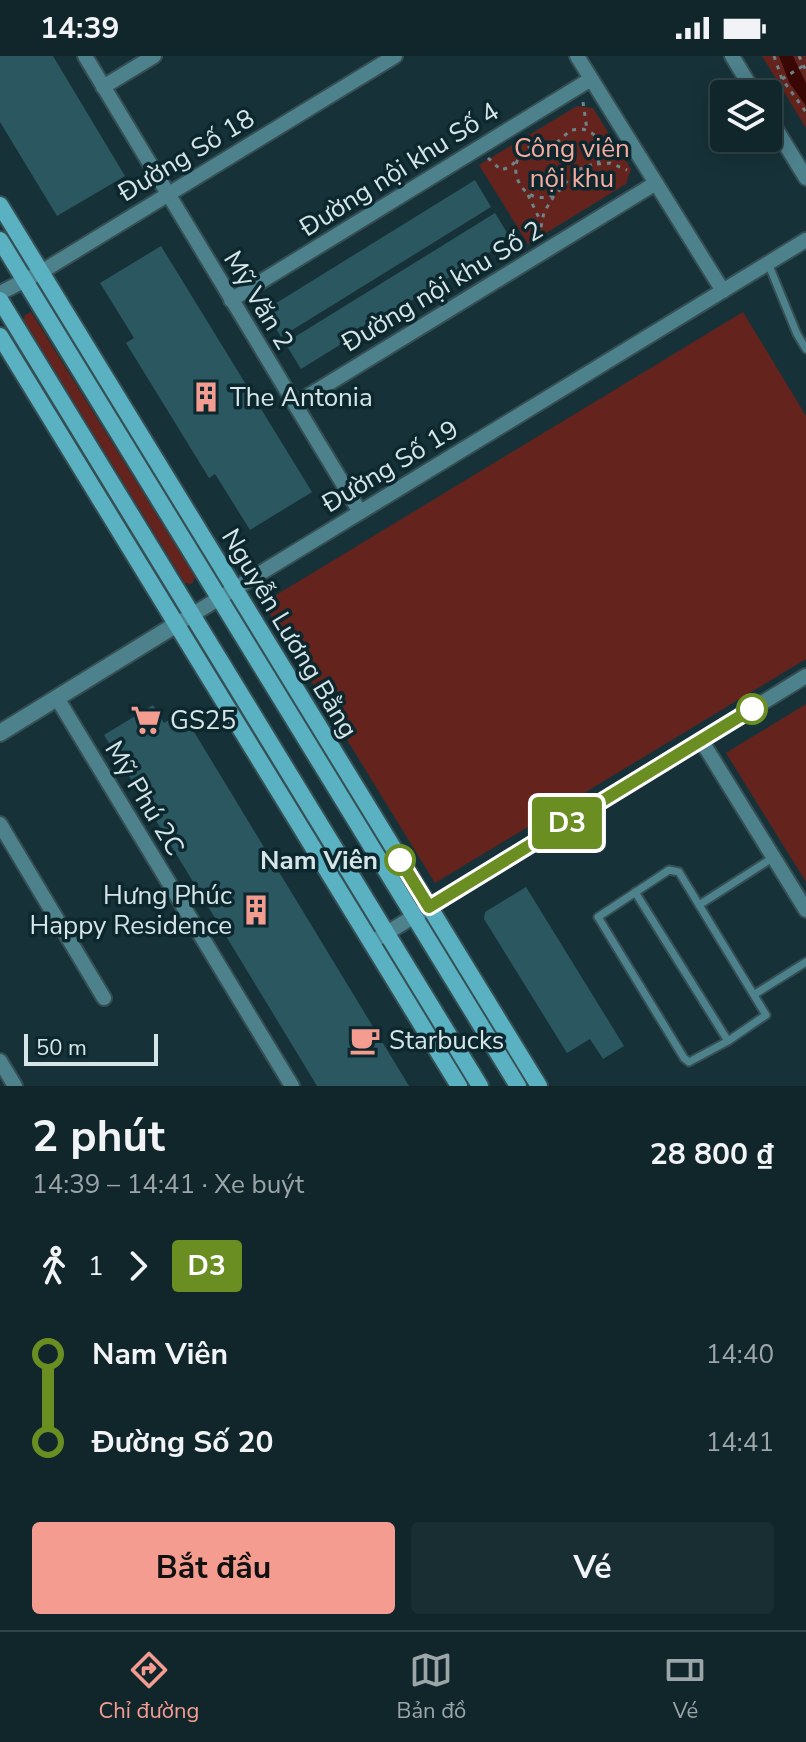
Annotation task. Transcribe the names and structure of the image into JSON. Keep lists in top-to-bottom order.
{
  "streets": {
    "main road": ["Nguyễn Lương Bằng"],
    "street": [
      "Đường Số 18",
      "Đường nội khu Số 4",
      "Đường nội khu Số 2",
      "Mỹ Văn 2",
      "Đường Số 19",
      "Mỹ Phú 2C"
    ]
  },
  "crossings": [
    ["Đường Số 18", "Mỹ Văn 2"],
    ["Đường Số 18", "Nguyễn Lương Bằng"],
    ["Đường nội khu Số 4", "Mỹ Văn 2"],
    ["Đường nội khu Số 2", "Mỹ Văn 2"],
    ["Mỹ Văn 2", "Đường Số 19"],
    ["Đường Số 19", "Nguyễn Lương Bằng"],
    ["Đường Số 19", "Mỹ Phú 2C"]
  ],
  "parks": ["Công viên nội khu"],
  "places": {
    "building": ["The Antonia", "Hưng Phúc Happy Residence"],
    "supermarket": ["GS25"],
    "other": ["Nam Viên"],
    "cafe": ["Starbucks"]
  },
  "lines": ["bus line D3"],
  "scale_bar": "50 m",
  "page": {
    "status": "14:39",
    "on_map": "D3",
    "scale": "50 m",
    "heading": ["2 phút", "14:39 – 14:41 · Xe buýt", "28 800 ₫"],
    "legs": ["1", "D3"],
    "list": [
      {
        "name": "Nam Viên",
        "value": "14:40"
      },
      {
        "name": "Đường Số 20",
        "value": "14:41"
      }
    ],
    "buttons": ["Bắt đầu", "Vé"],
    "tabs": ["Chỉ đường", "Bản đồ", "Vé"]
  }
}
